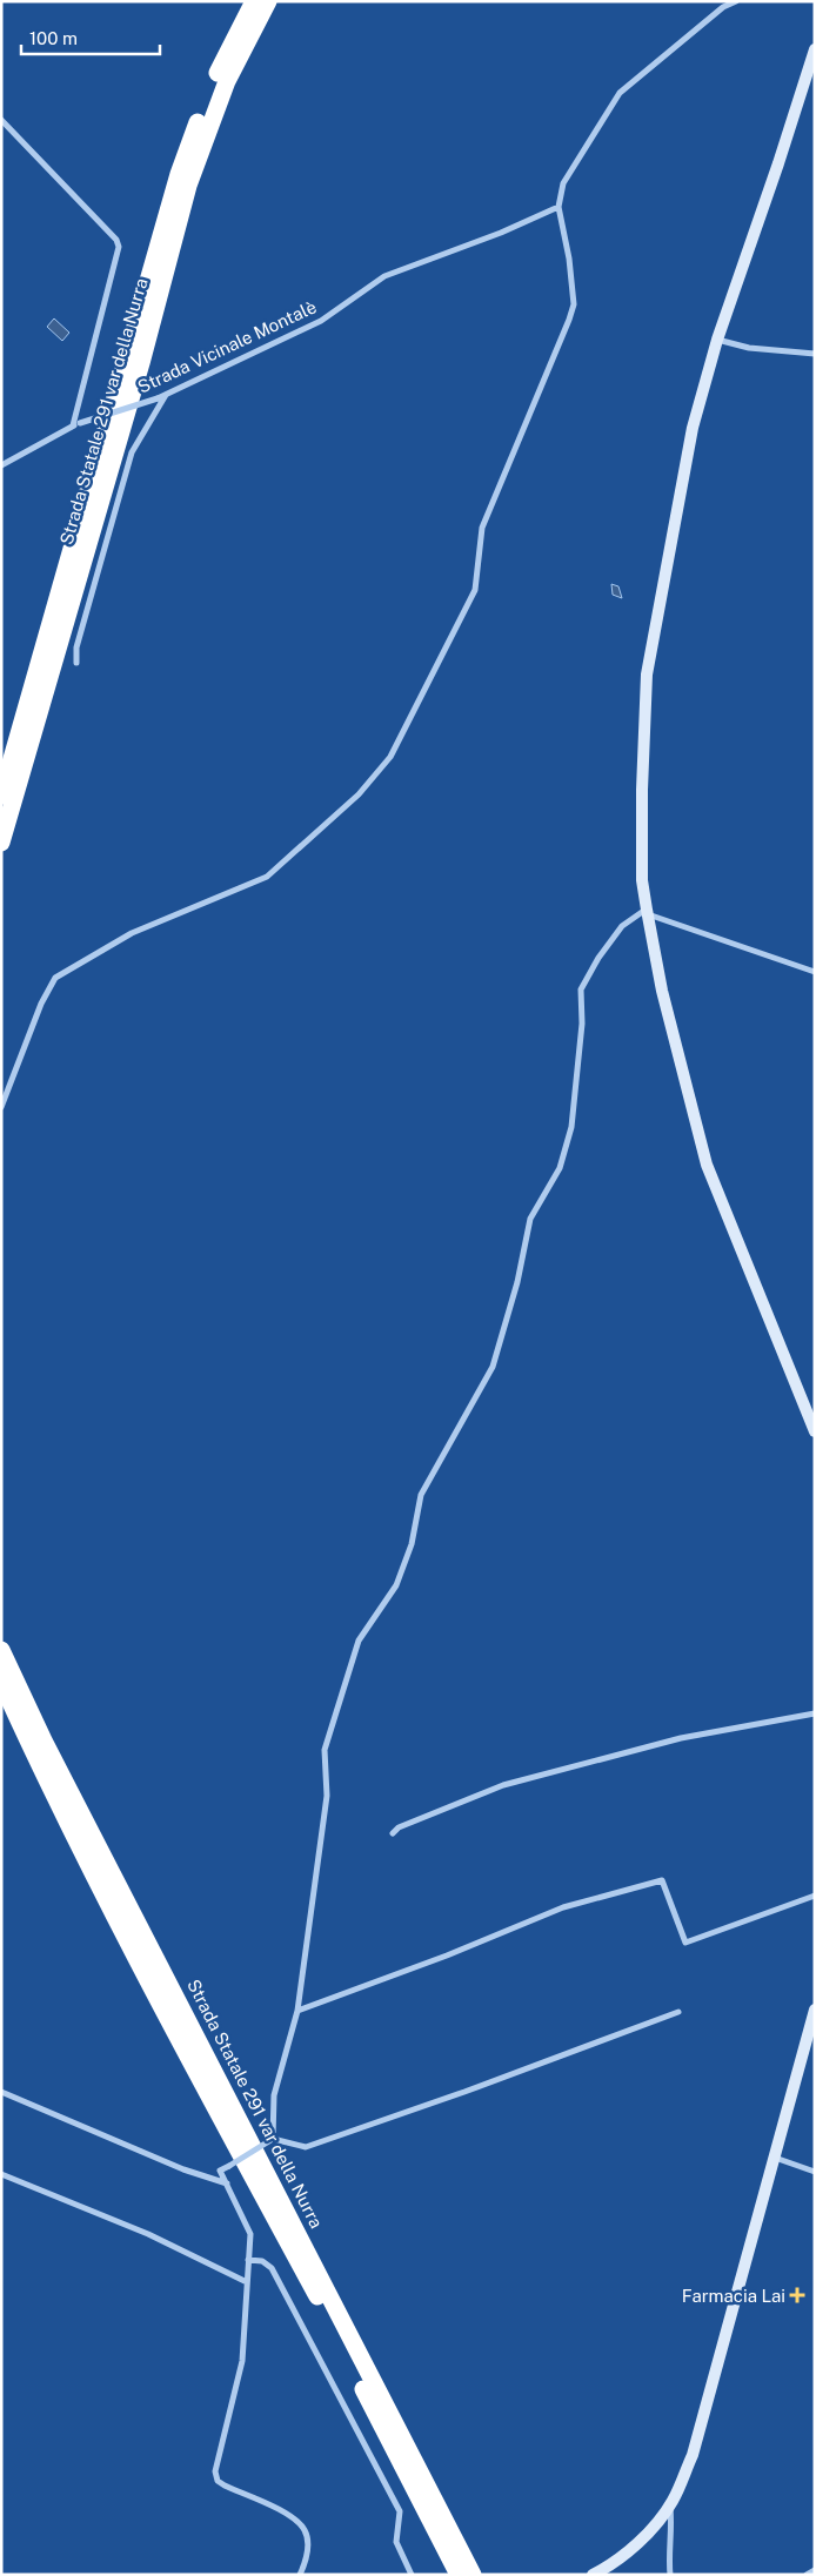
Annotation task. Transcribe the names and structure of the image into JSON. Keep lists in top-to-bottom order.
{
  "streets": {
    "highway": ["Strada Statale 291 var della Nurra"],
    "street": ["Strada Vicinale Montalè"]
  },
  "places": {
    "health": ["Farmacia Lai"]
  },
  "scale_bar": "100 m"
}
